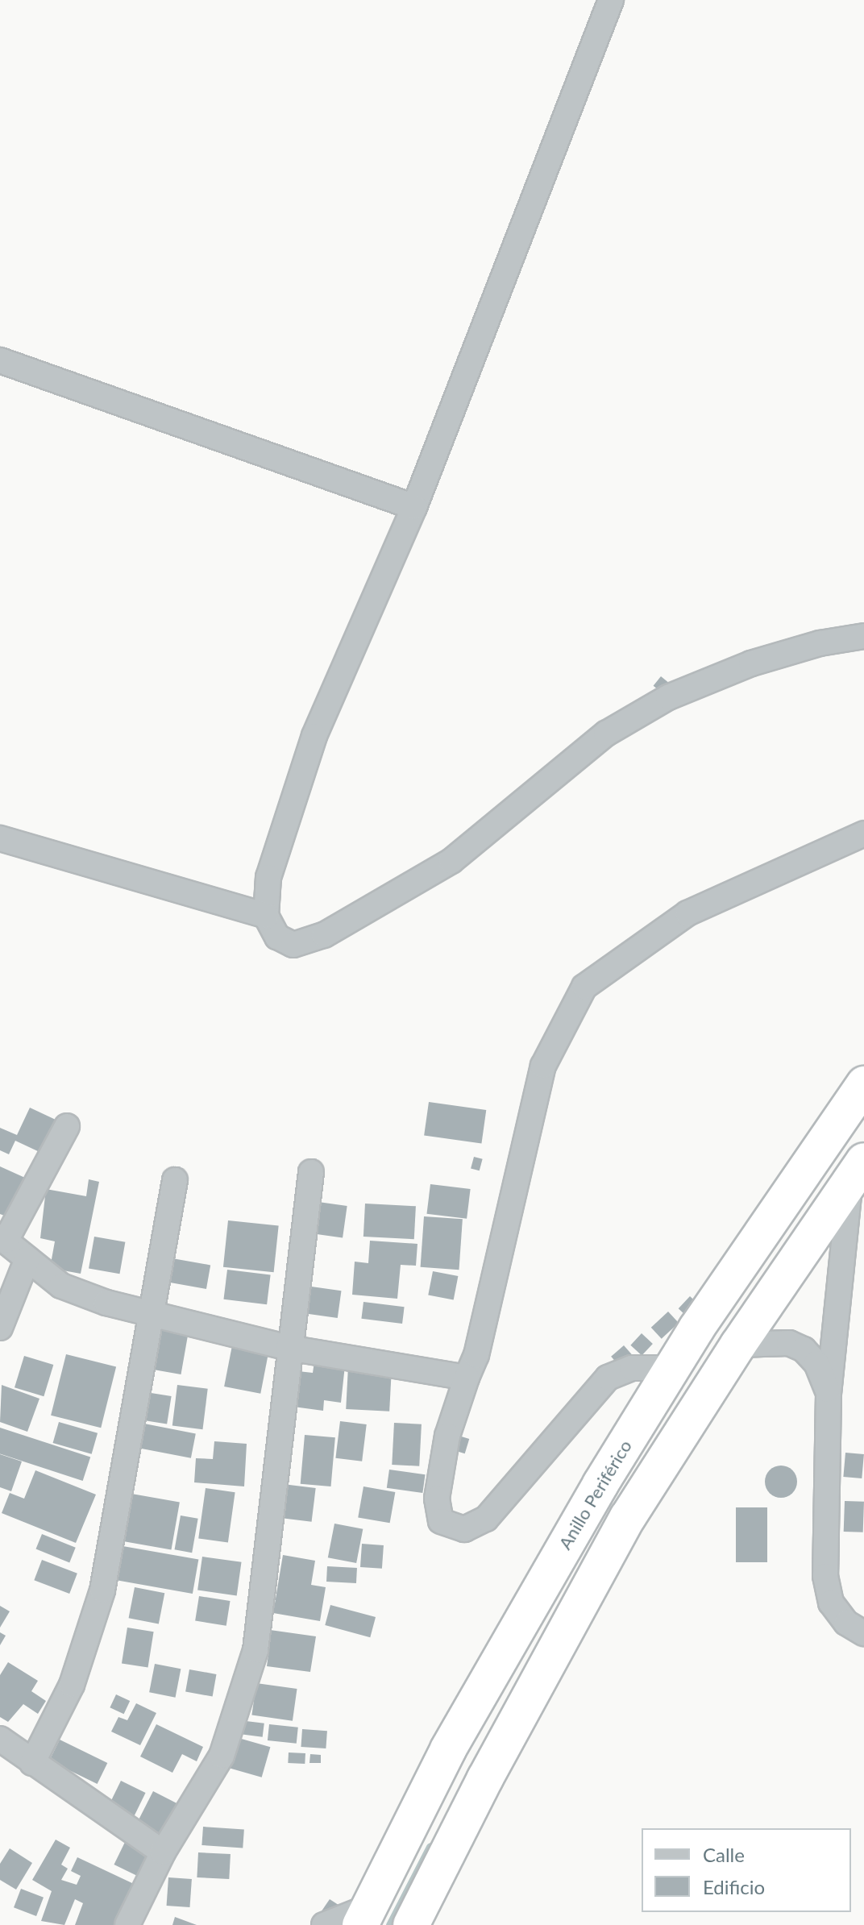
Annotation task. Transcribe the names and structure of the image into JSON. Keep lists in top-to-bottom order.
{
  "streets": {
    "highway": ["Anillo Periférico"]
  },
  "legend": ["Calle", "Edificio"]
}
